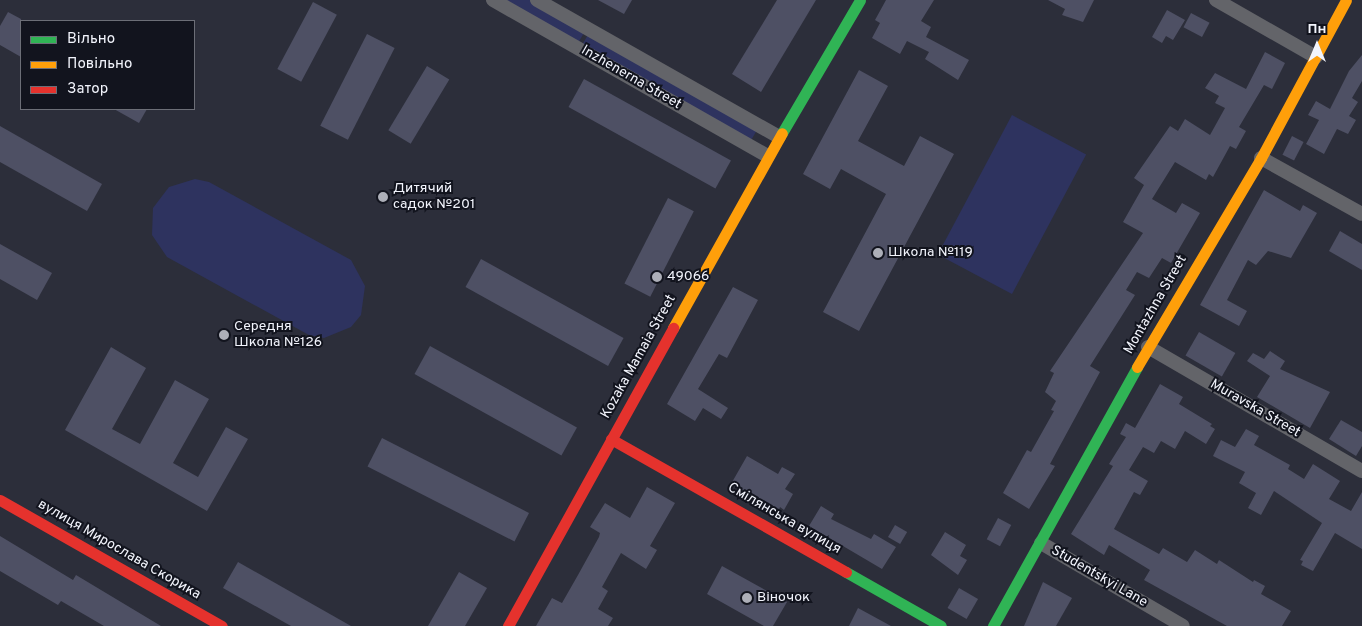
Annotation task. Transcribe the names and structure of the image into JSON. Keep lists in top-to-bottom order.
{
  "streets": {
    "street": [
      "Inzhenerna Street",
      "Montazhna Street",
      "Kozaka Mamaia Street",
      "Muravska Street",
      "Смілянська вулиця",
      "вулиця Мирослава Скорика",
      "Studentskyi Lane"
    ]
  },
  "crossings": [
    ["Inzhenerna Street", "Kozaka Mamaia Street"],
    ["Montazhna Street", "Muravska Street"],
    ["Montazhna Street", "Studentskyi Lane"],
    ["Kozaka Mamaia Street", "Смілянська вулиця"]
  ],
  "places": [
    "Дитячий садок №201",
    "Школа №119",
    "49066",
    "Середня Школа №126",
    "Віночок"
  ],
  "legend": ["Вільно", "Повільно", "Затор"],
  "north": "top"
}
